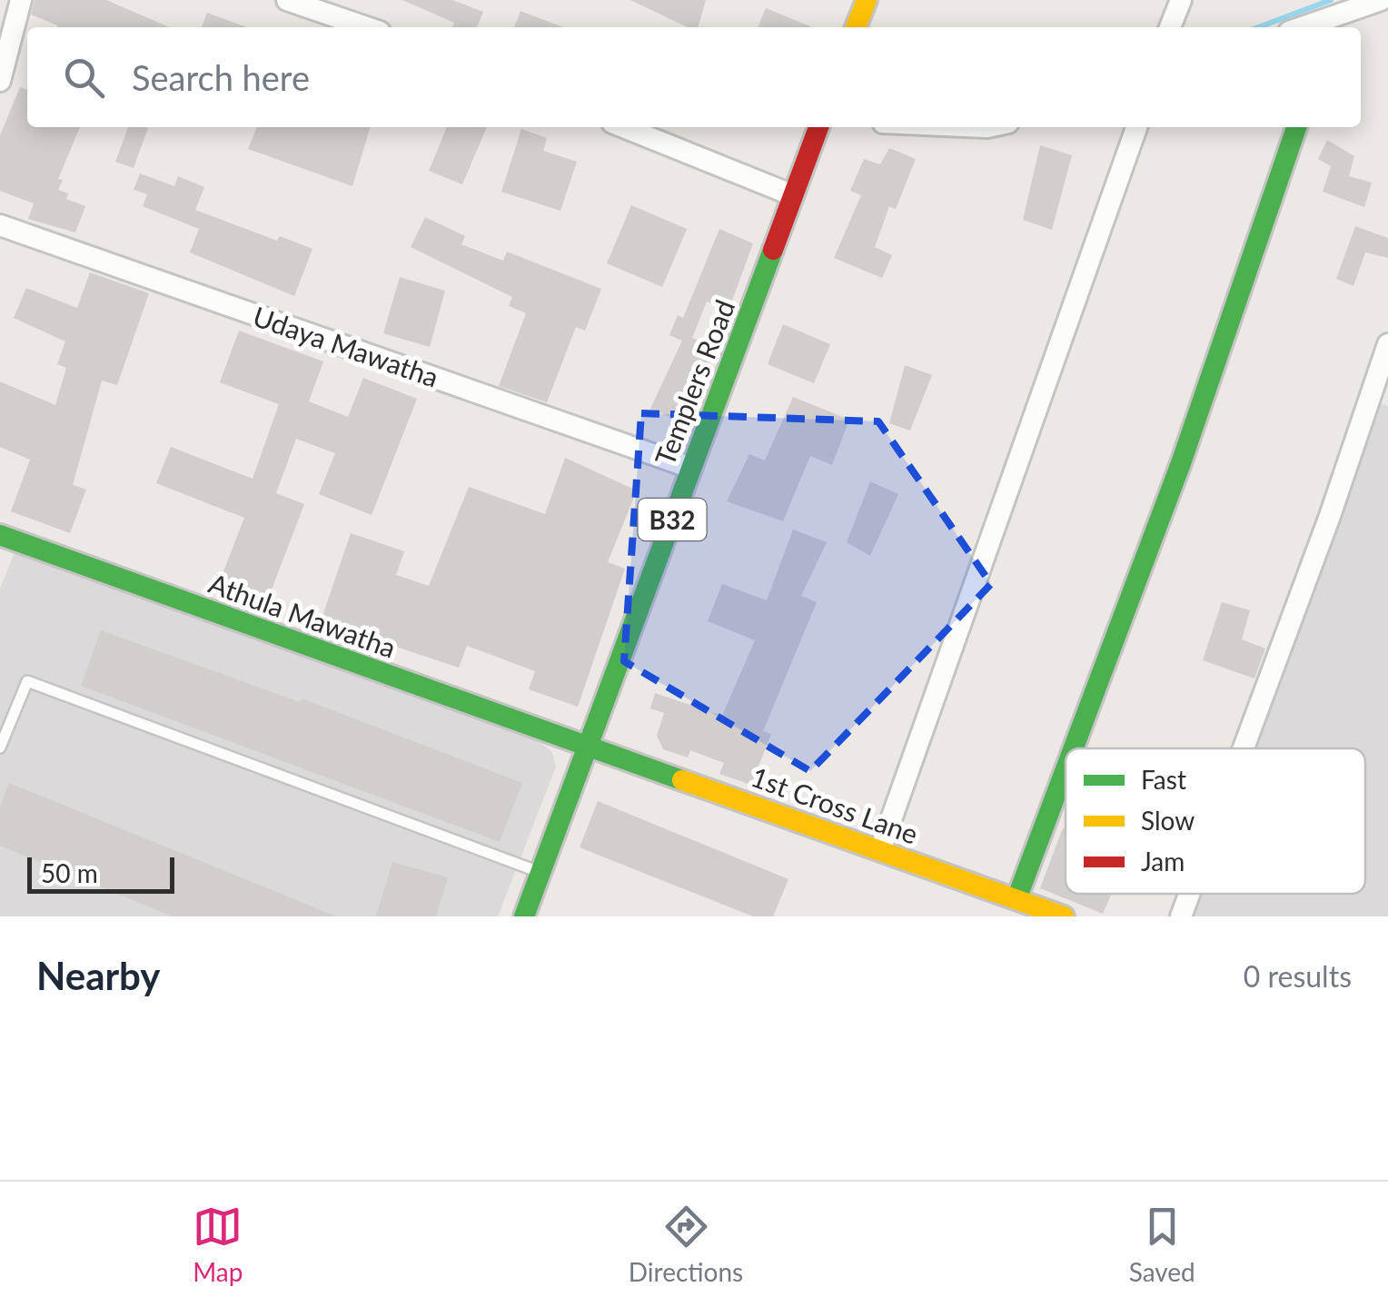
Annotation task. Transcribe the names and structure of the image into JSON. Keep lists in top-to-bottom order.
{
  "streets": {
    "street": [
      "Udaya Mawatha",
      "Templers Road",
      "B32",
      "Athula Mawatha",
      "1st Cross Lane"
    ]
  },
  "crossings": [
    ["Udaya Mawatha", "Templers Road"],
    ["Templers Road", "Athula Mawatha"],
    ["Templers Road", "1st Cross Lane"],
    ["Athula Mawatha", "1st Cross Lane"]
  ],
  "legend": ["Fast", "Slow", "Jam"],
  "scale_bar": "50 m",
  "page": {
    "search": "Search here",
    "scale": "50 m",
    "heading": ["Nearby", "0 results"],
    "nav": ["Map", "Directions", "Saved"]
  }
}
